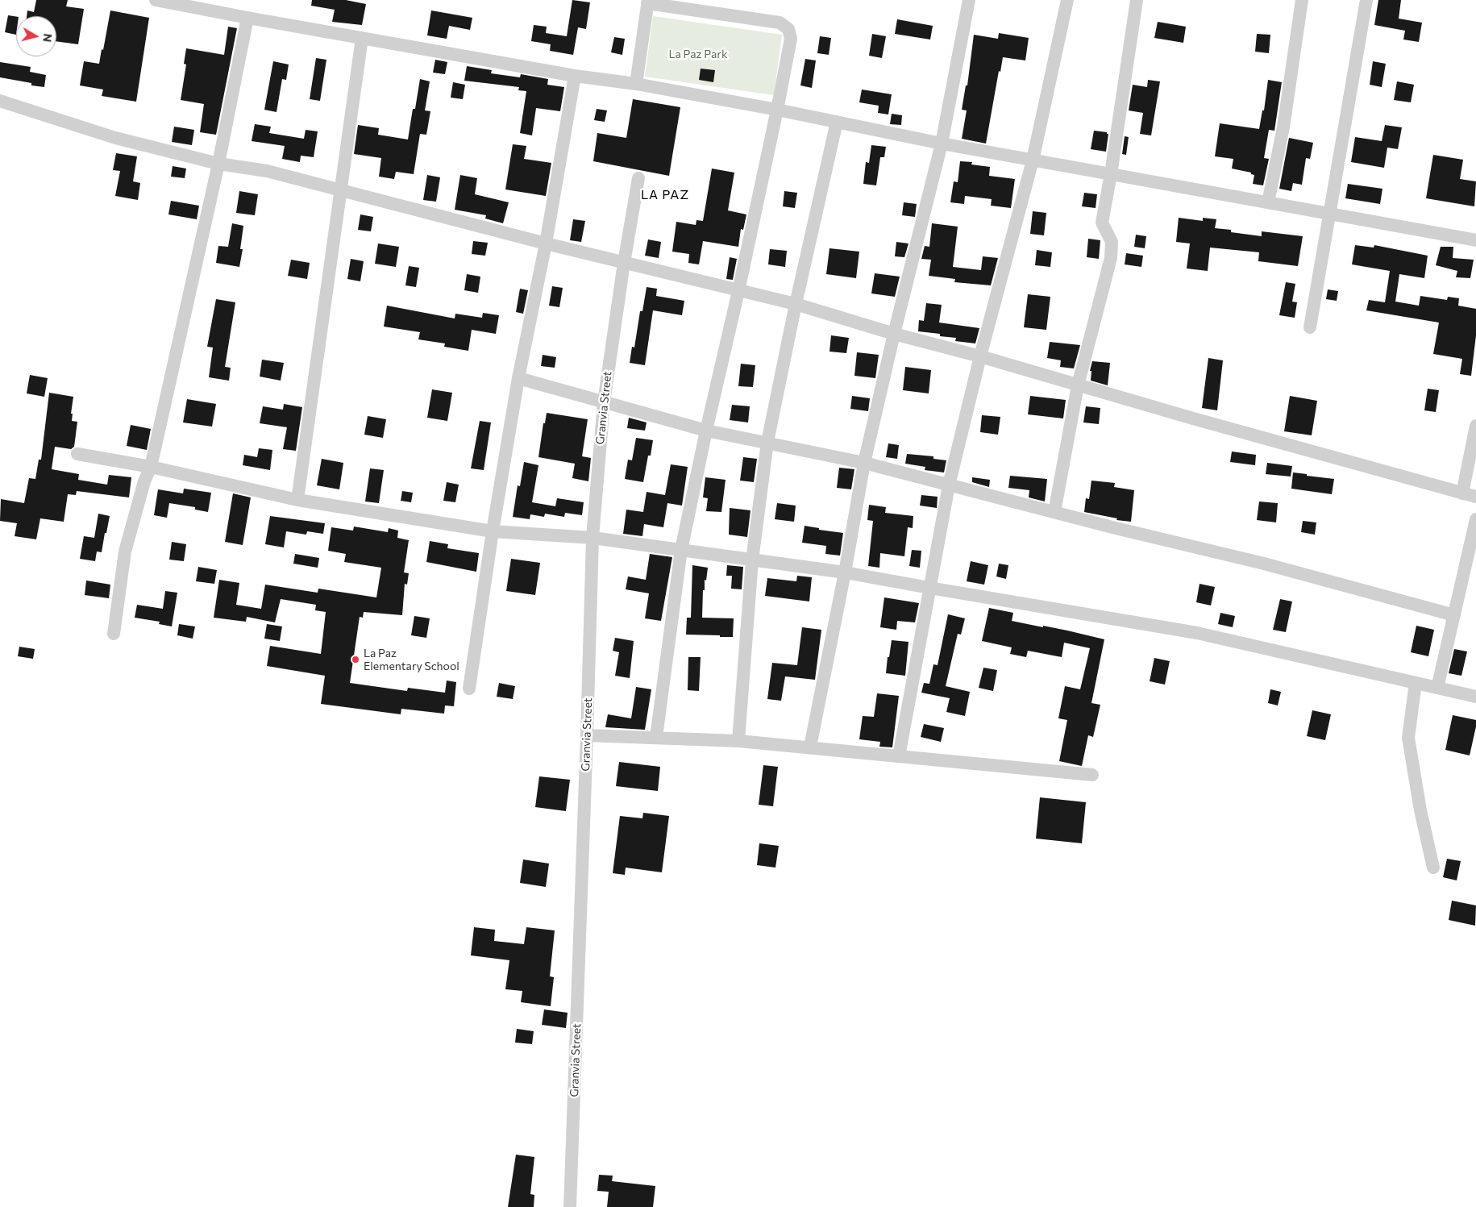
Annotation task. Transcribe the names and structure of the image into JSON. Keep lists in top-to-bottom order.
{
  "streets": {
    "street": ["Granvia Street"]
  },
  "districts": ["LA PAZ"],
  "parks": ["La Paz Park"],
  "places": ["La Paz Elementary School"],
  "north": "right"
}
